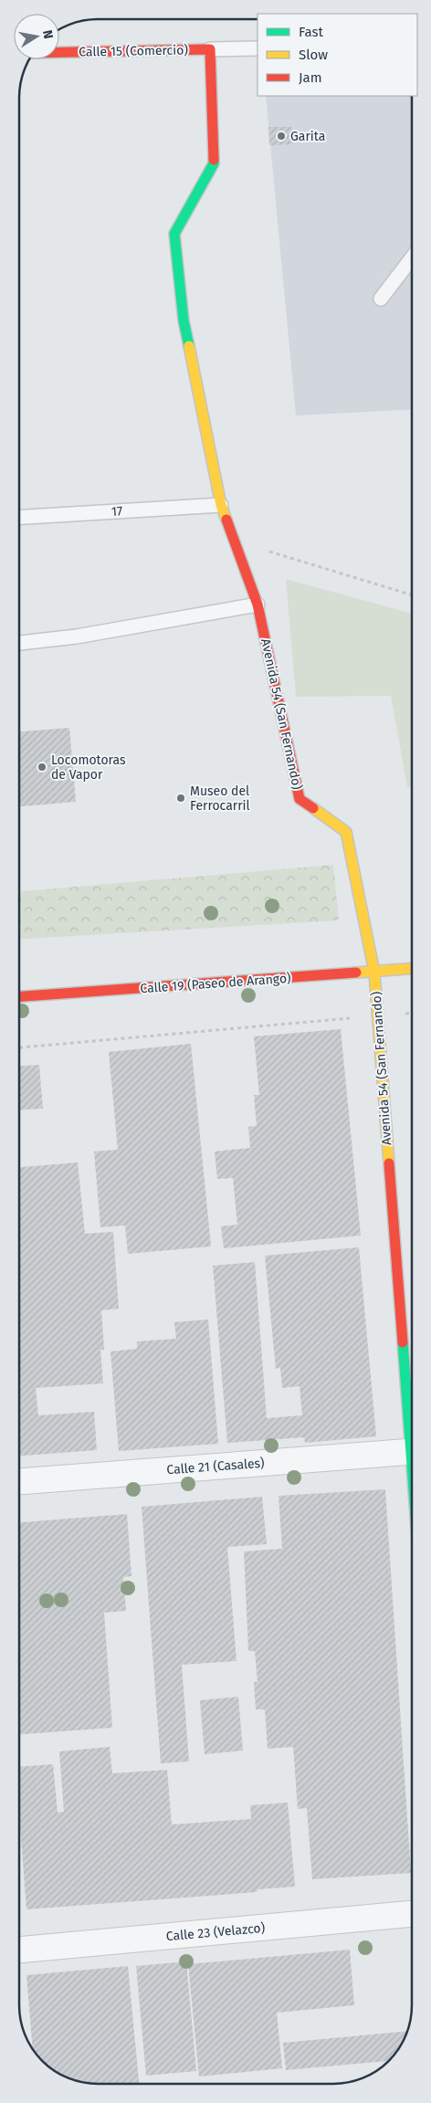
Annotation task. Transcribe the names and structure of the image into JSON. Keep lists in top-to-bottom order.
{
  "streets": {
    "street": [
      "Calle 15 (Comercio)",
      "Avenida 54 (San Fernando)",
      "Calle 19 (Paseo de Arango)",
      "Calle 21 (Casales)",
      "Calle 23 (Velazco)"
    ],
    "lane": ["17"]
  },
  "crossings": [
    ["Calle 15 (Comercio)", "Avenida 54 (San Fernando)"],
    ["17", "Avenida 54 (San Fernando)"],
    ["Avenida 54 (San Fernando)", "Calle 19 (Paseo de Arango)"]
  ],
  "places": ["Garita", "Locomotoras de Vapor", "Museo del Ferrocarril"],
  "legend": ["Fast", "Slow", "Jam"],
  "north": "right"
}
